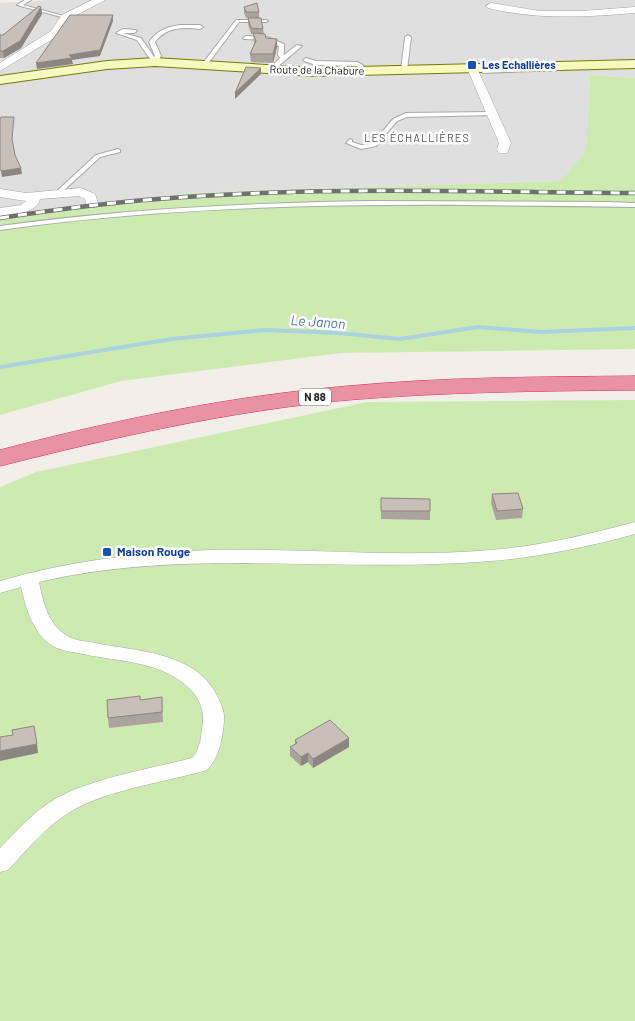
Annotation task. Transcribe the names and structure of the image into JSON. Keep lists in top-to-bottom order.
{
  "streets": {
    "highway": ["N 88"],
    "main road": ["Route de la Chabure"]
  },
  "districts": ["LES ÉCHALLIÈRES"],
  "water": ["Le Janon"],
  "places": {
    "transit": ["Les Echallières", "Maison Rouge"]
  }
}
